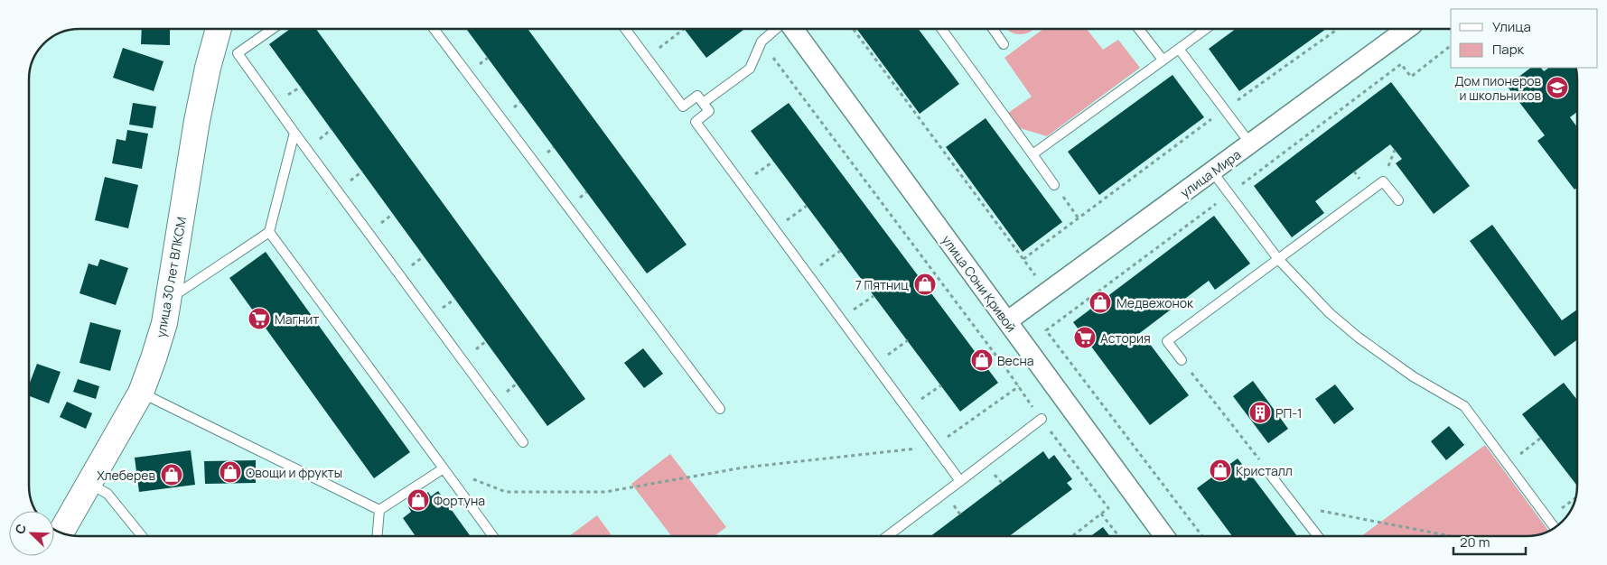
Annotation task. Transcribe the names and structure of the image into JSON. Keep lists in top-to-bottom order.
{
  "streets": {
    "main road": ["улица 30 лет ВЛКСМ"],
    "street": ["улица Мира", "улица Сони Кривой"]
  },
  "crossings": [
    ["улица Мира", "улица Сони Кривой"]
  ],
  "places": {
    "school or university": ["Дом пионеров и школьников"],
    "shop": [
      "7 Пятниц",
      "Медвежонок",
      "Весна",
      "Кристалл",
      "Овощи и фрукты",
      "Хлеберев",
      "Фортуна"
    ],
    "supermarket": ["Магнит", "Астория"],
    "building": ["РП-1"]
  },
  "legend": ["Улица", "Парк"],
  "scale_bar": "20 m",
  "north": "top left"
}
